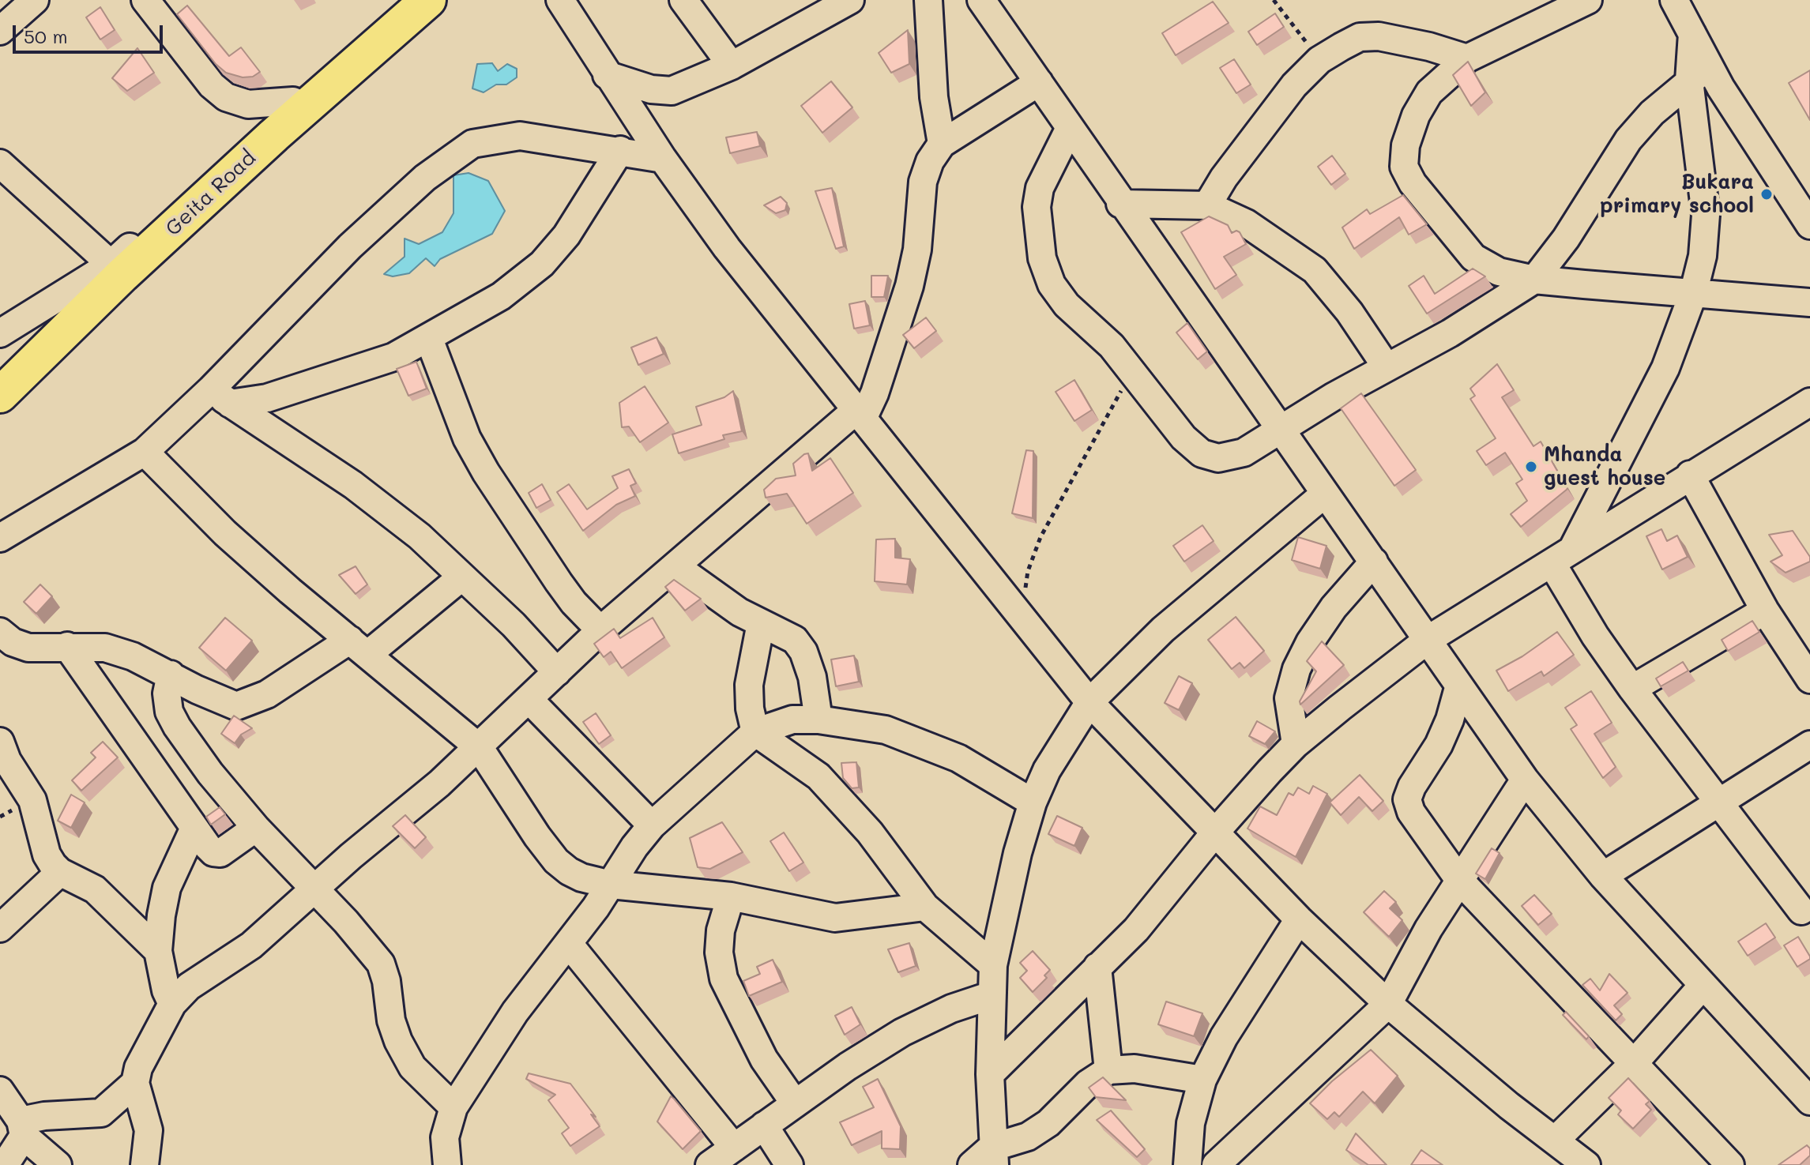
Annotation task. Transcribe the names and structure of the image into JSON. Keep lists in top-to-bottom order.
{
  "streets": {
    "highway": ["Geita Road"]
  },
  "places": ["Bukara primary school", "Mhanda guest house"],
  "scale_bar": "50 m"
}
